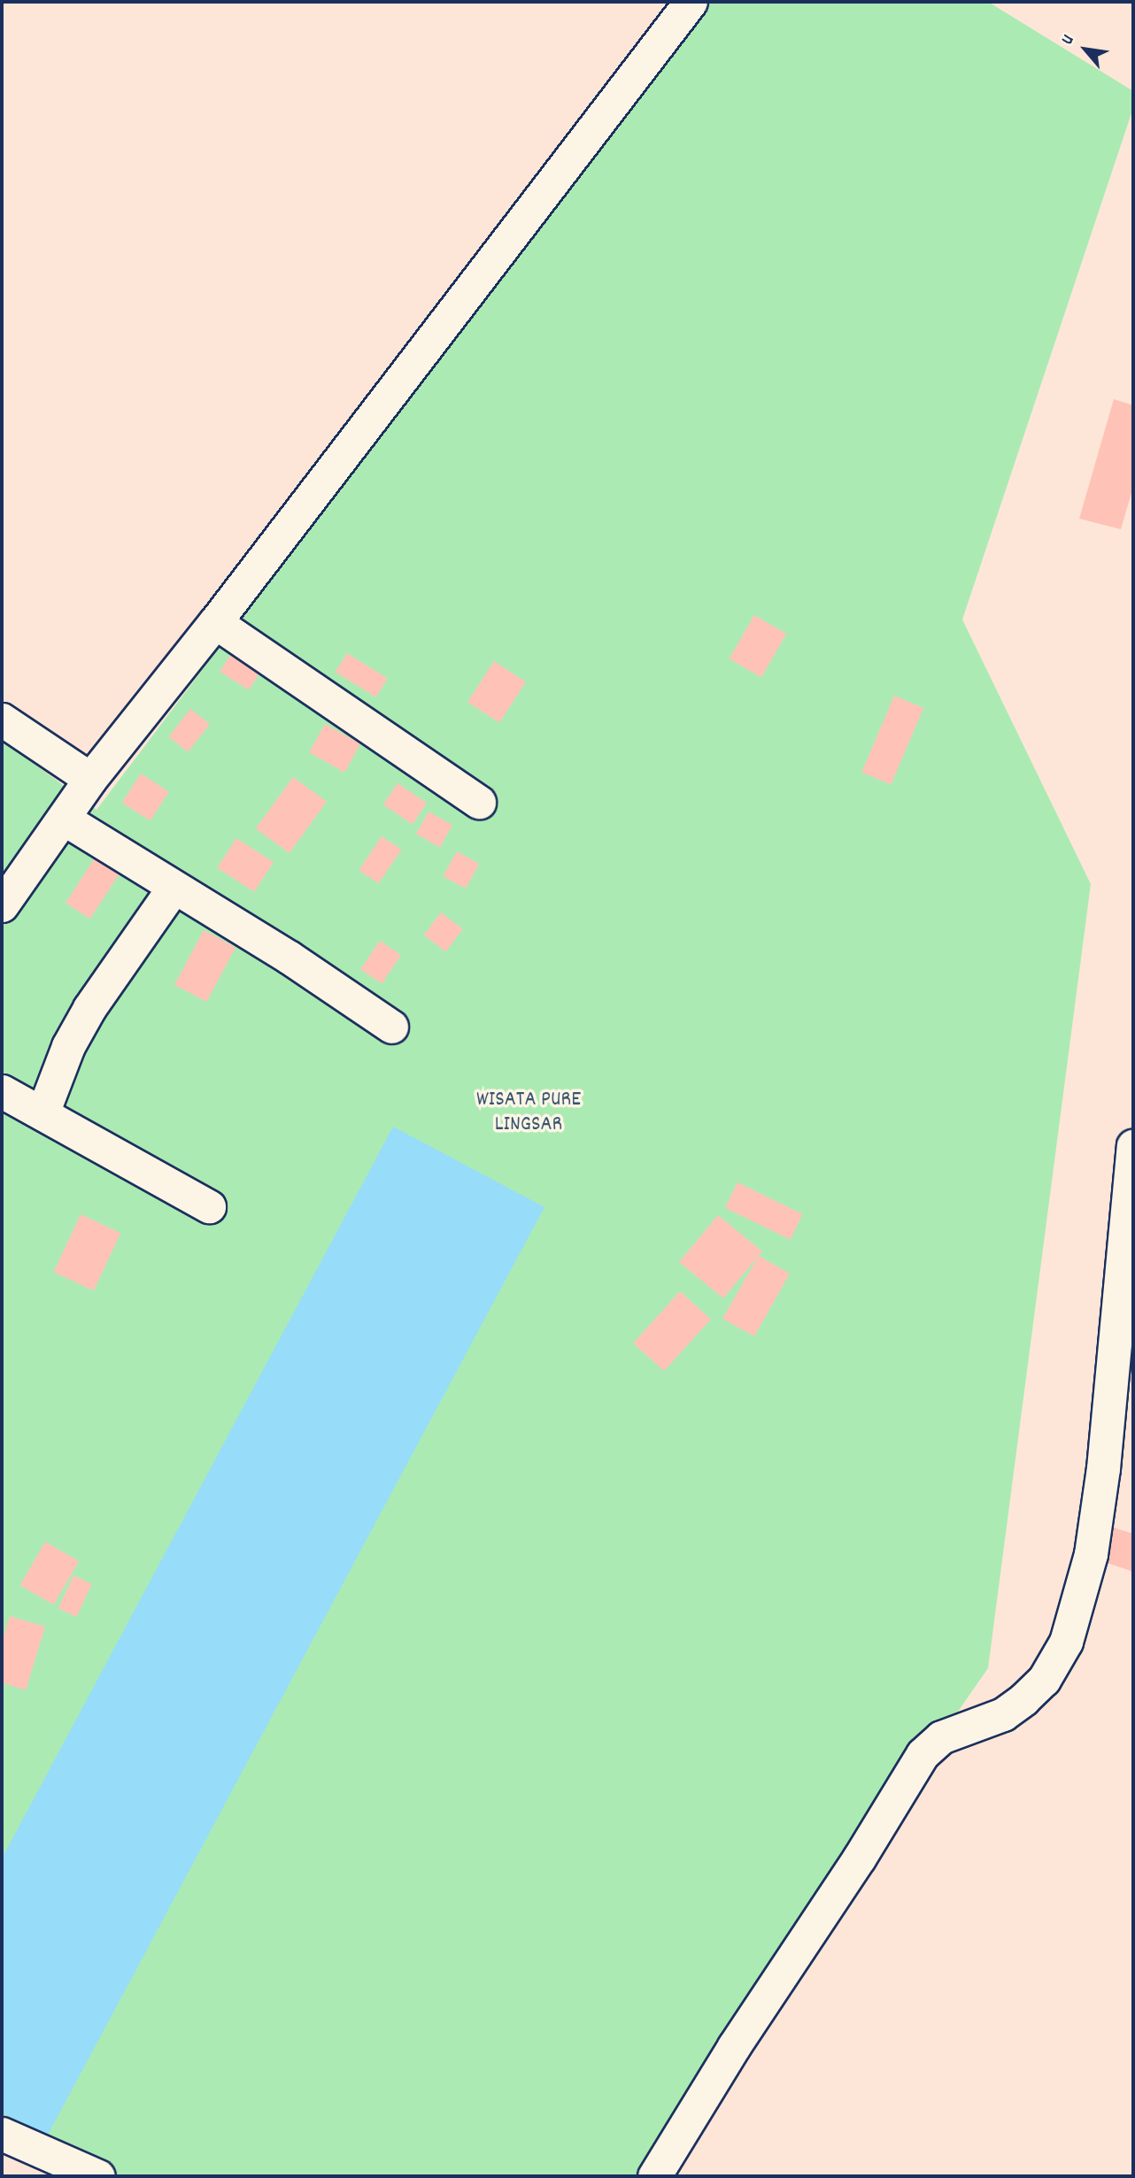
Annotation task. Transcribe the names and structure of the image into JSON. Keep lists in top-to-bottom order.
{
  "parks": ["WISATA PURE LINGSAR"],
  "north": "top left"
}
